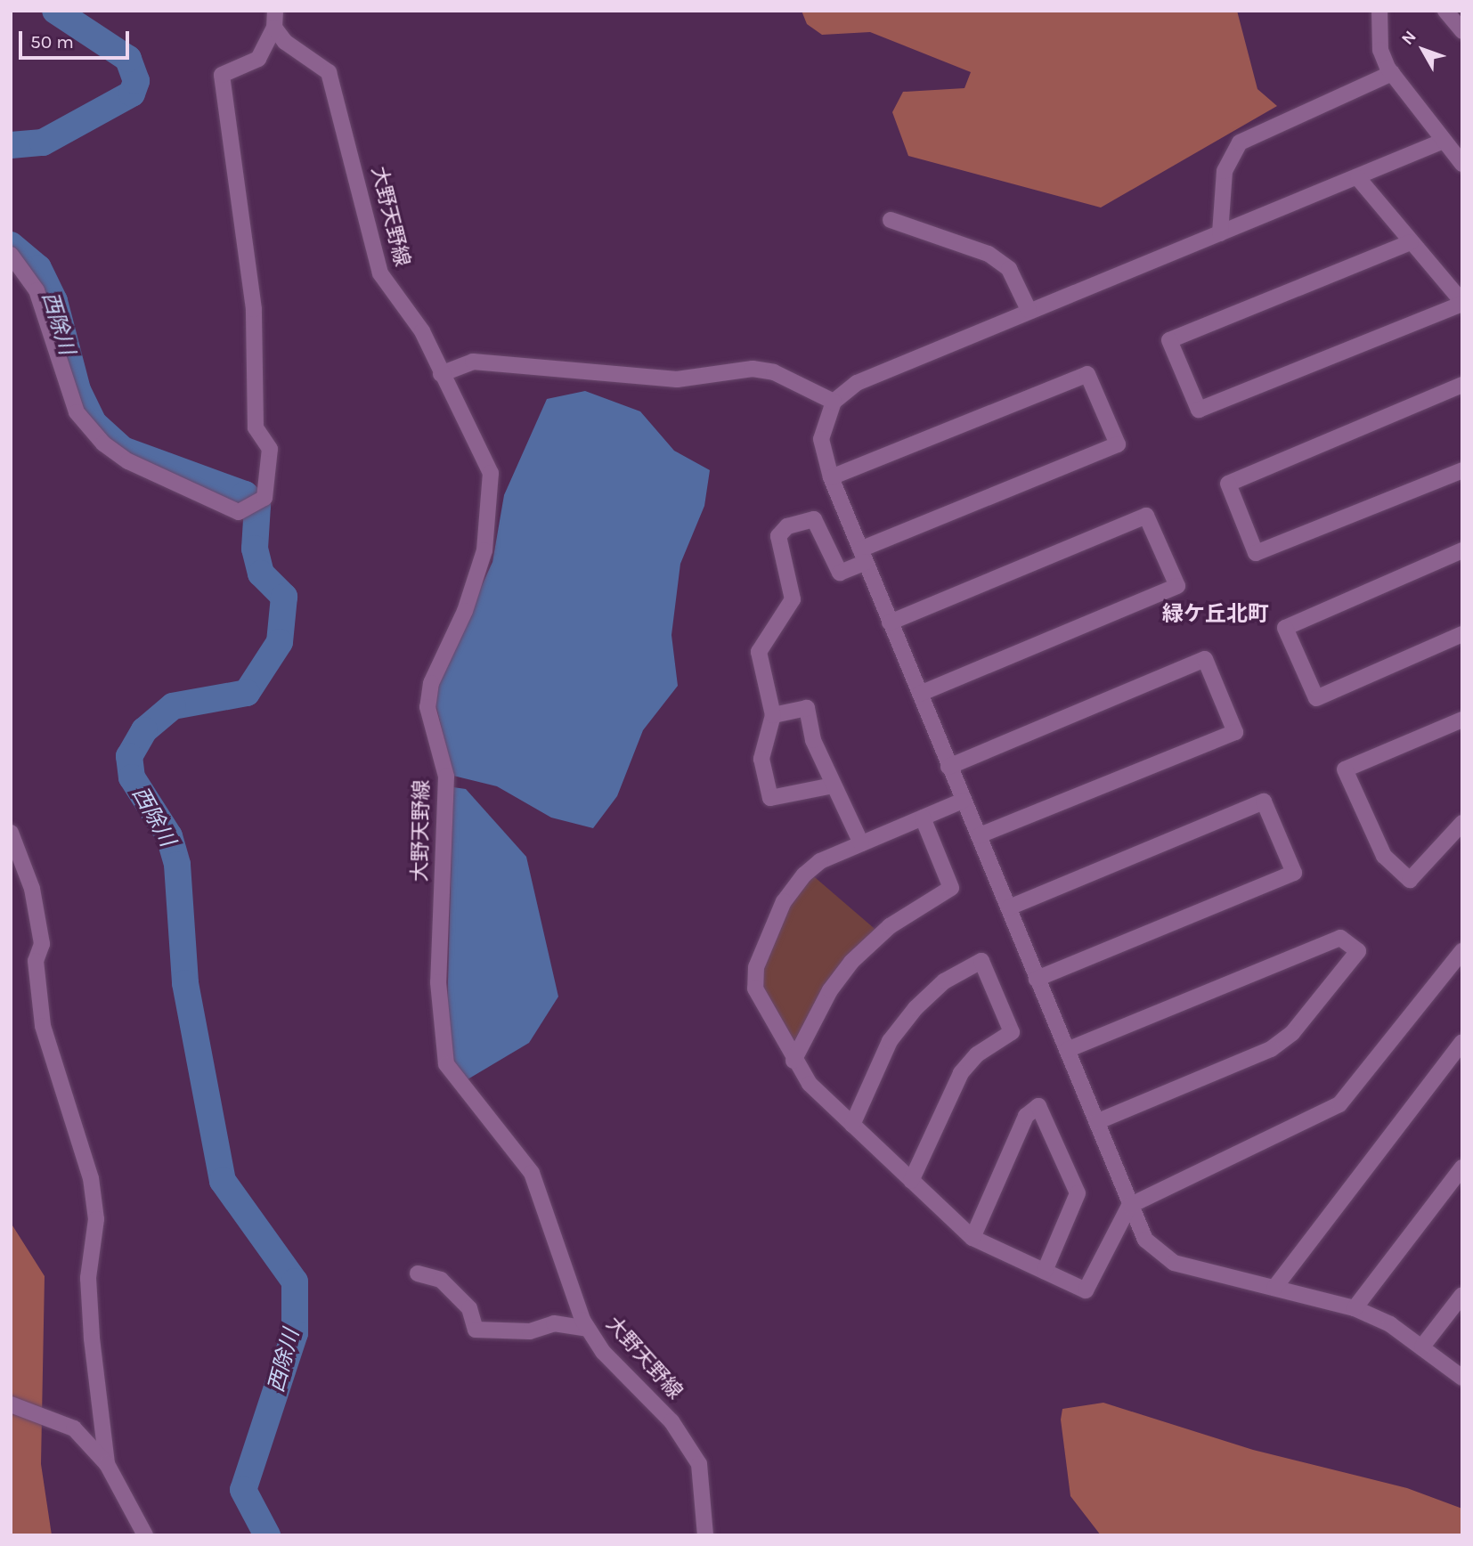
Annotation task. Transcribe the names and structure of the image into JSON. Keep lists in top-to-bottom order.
{
  "streets": {
    "street": ["大野天野線"]
  },
  "districts": ["緑ケ丘北町"],
  "water": ["西除川"],
  "scale_bar": "50 m",
  "north": "top left"
}
